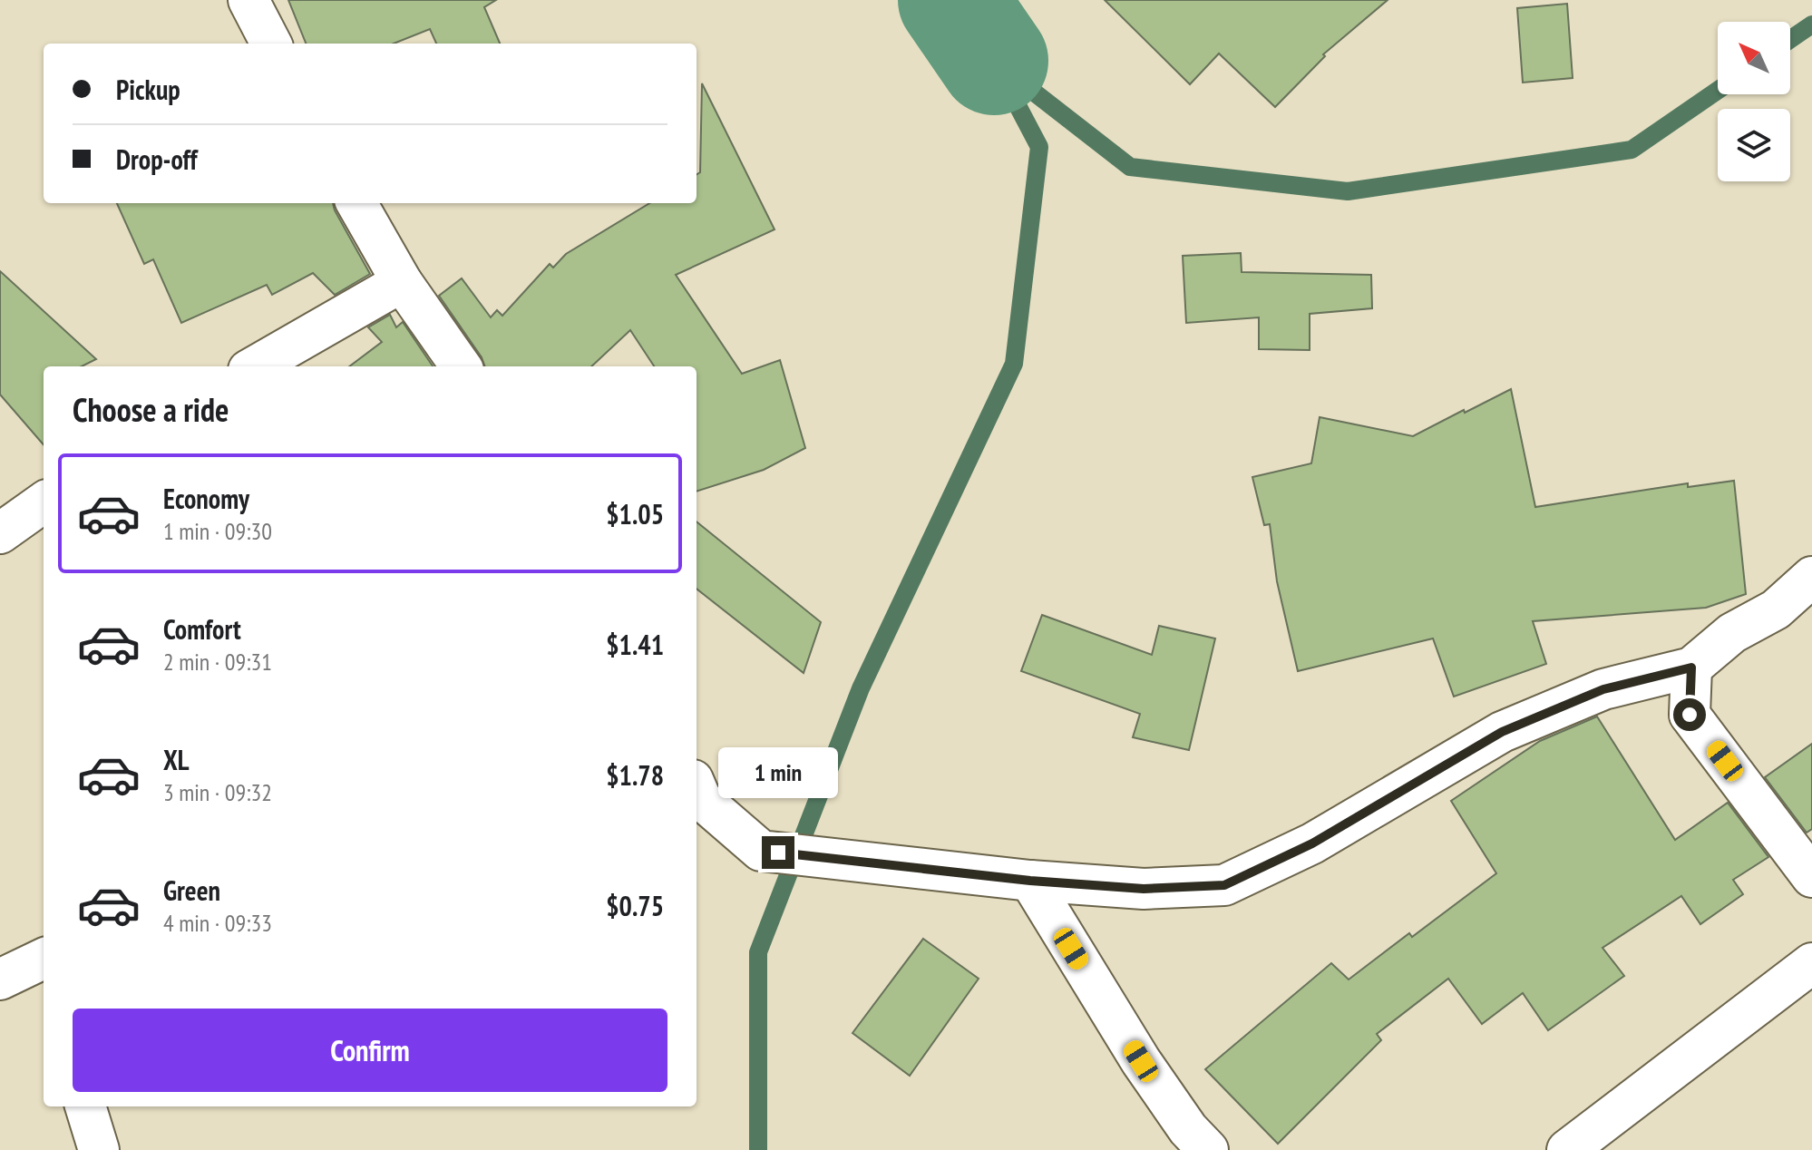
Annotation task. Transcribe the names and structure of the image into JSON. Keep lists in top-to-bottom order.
{
  "north": "top left",
  "page": {
    "banner": ["Pickup", "Drop-off"],
    "heading": "Choose a ride",
    "list": [
      {
        "name": "Economy",
        "note": "1 min · 09:30",
        "value": "$1.05"
      },
      {
        "name": "Comfort",
        "note": "2 min · 09:31",
        "value": "$1.41"
      },
      {
        "name": "XL",
        "note": "3 min · 09:32",
        "value": "$1.78"
      },
      {
        "name": "Green",
        "note": "4 min · 09:33",
        "value": "$0.75"
      }
    ],
    "bubble": "1 min",
    "buttons": "Confirm"
  }
}
